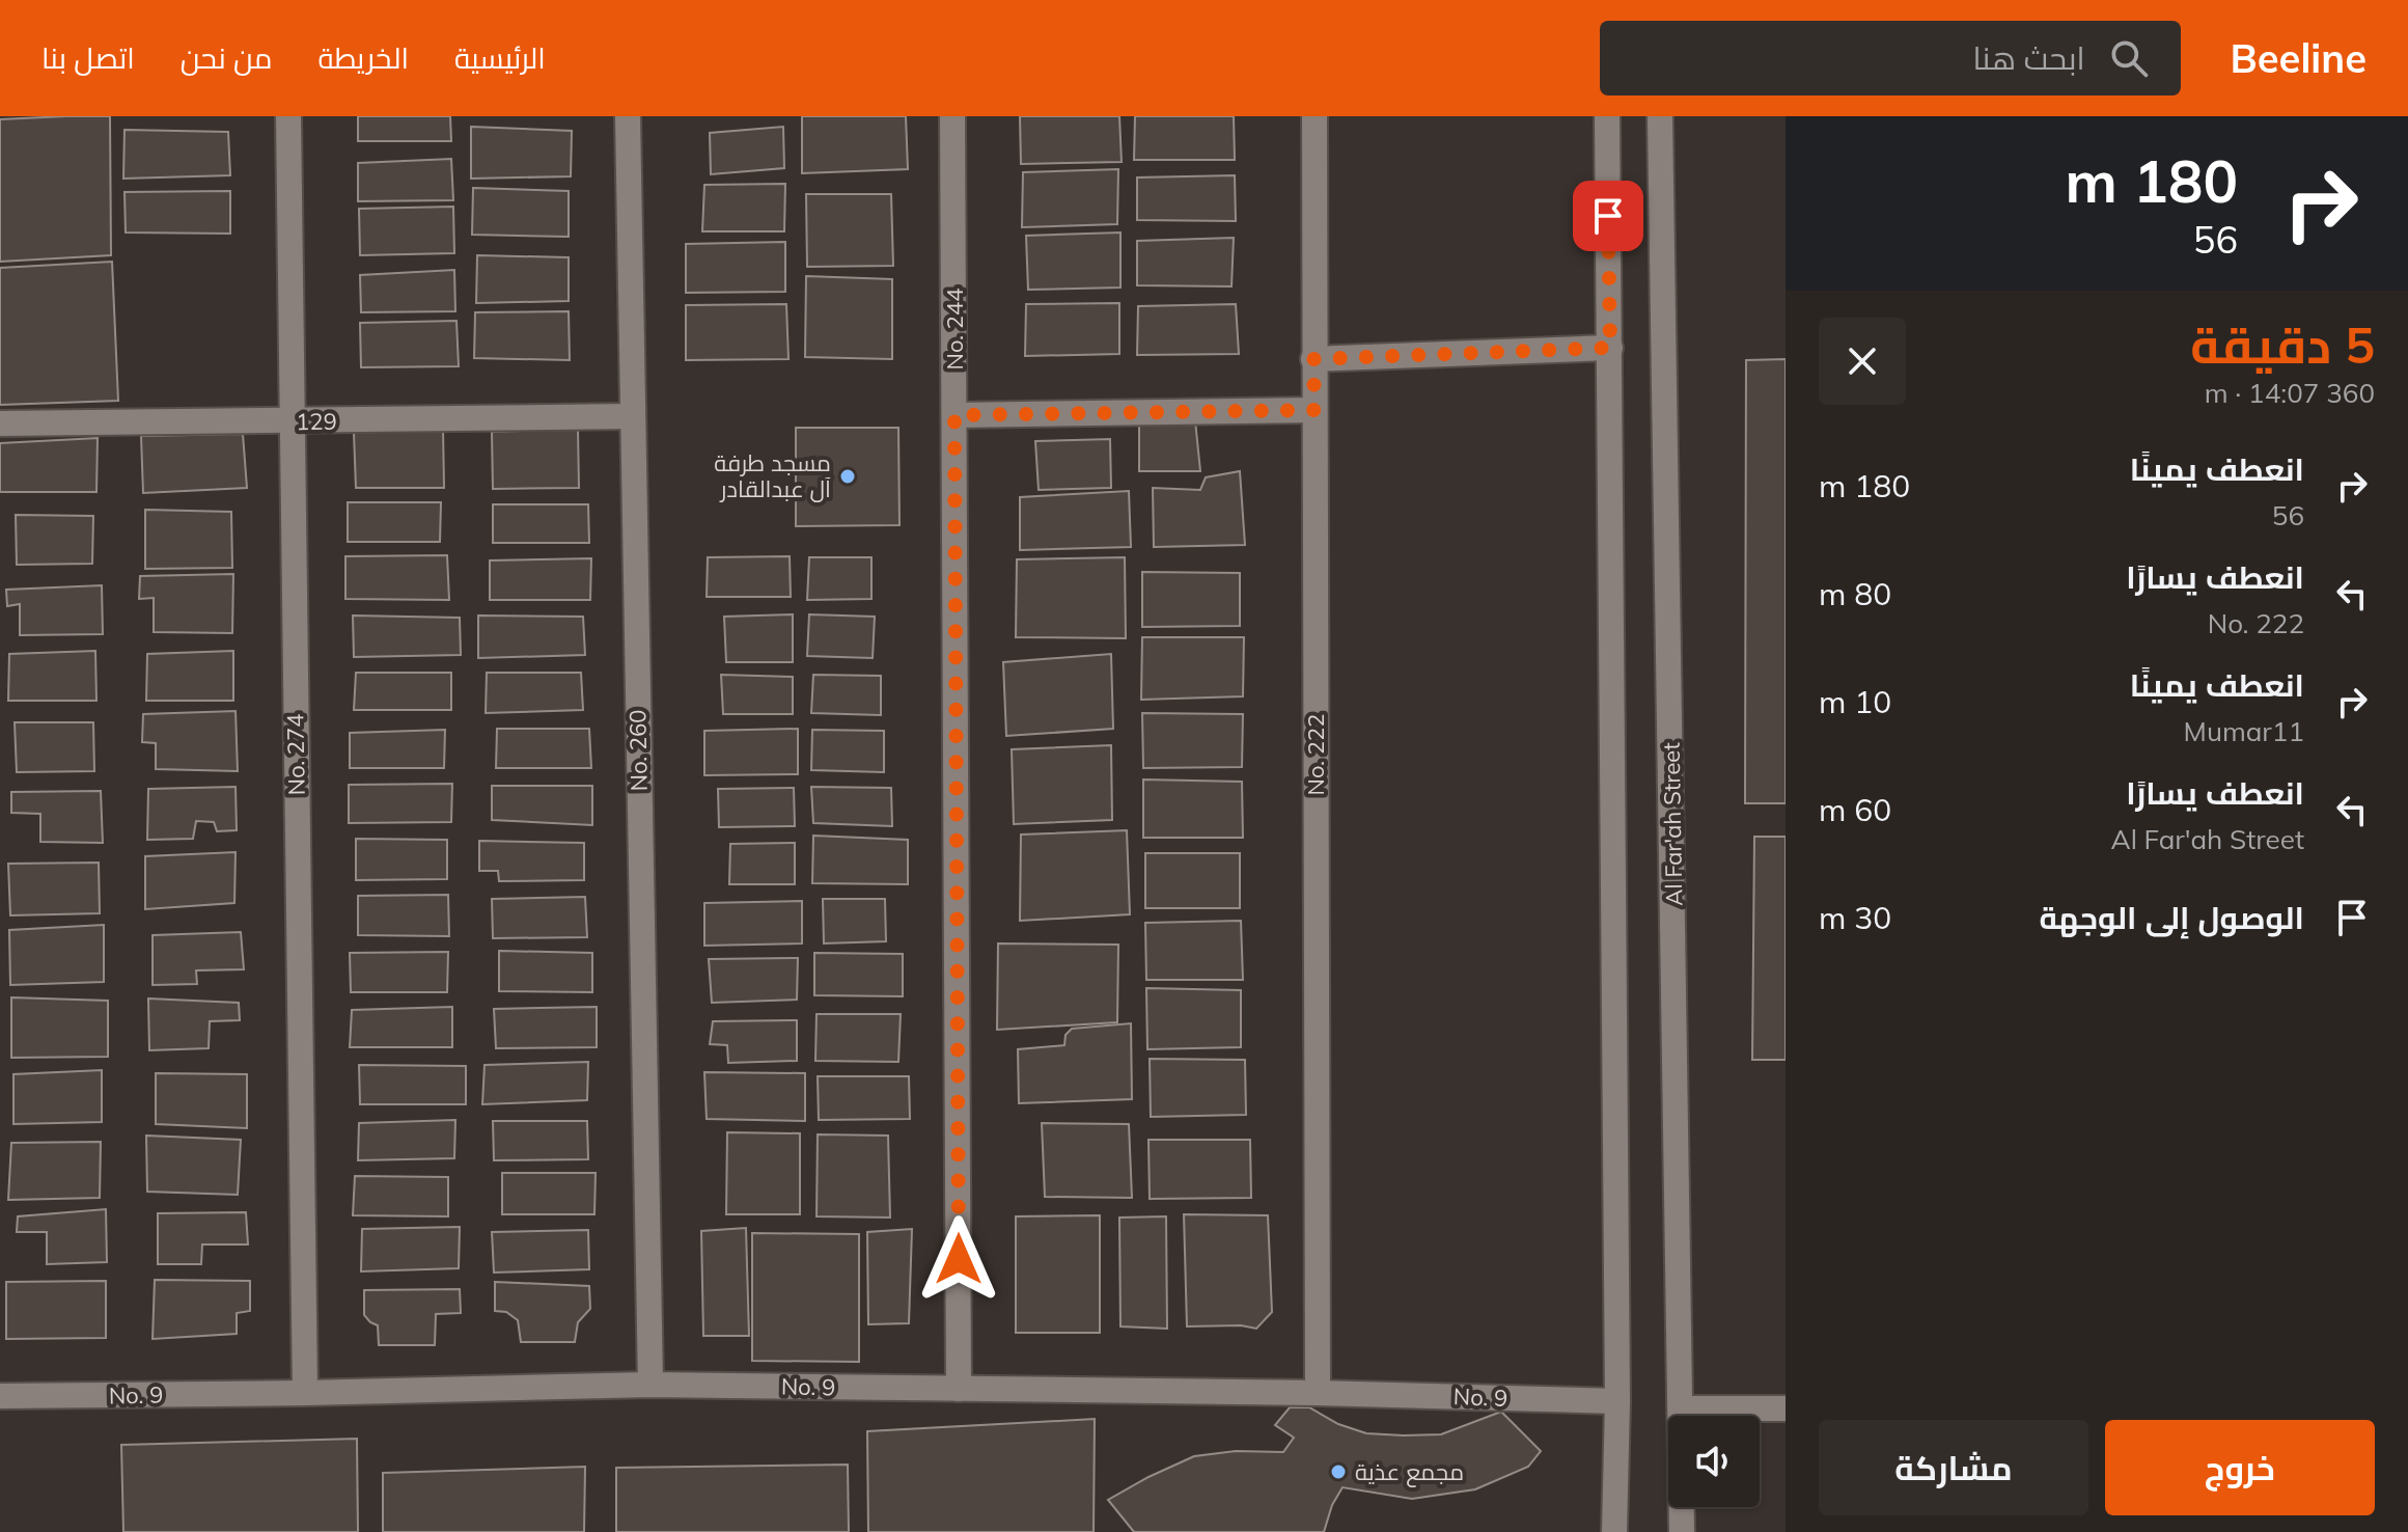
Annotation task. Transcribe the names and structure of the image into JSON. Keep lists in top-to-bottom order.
{
  "streets": {
    "street": [
      "No. 244",
      "129",
      "No. 260",
      "No. 274",
      "No. 222",
      "Al Far'ah Street",
      "No. 9"
    ]
  },
  "crossings": [
    ["No. 244", "No. 9"],
    ["129", "No. 260"],
    ["129", "No. 274"],
    ["No. 260", "No. 9"],
    ["No. 274", "No. 9"],
    ["No. 222", "No. 9"]
  ],
  "places": ["مسجد طرفة آل عبدالقادر", "مجمع عذية"],
  "page": {
    "header": "Beeline",
    "search": "ابحث هنا",
    "nav": [
      "الرئيسية",
      "الخريطة",
      "من نحن",
      "اتصل بنا"
    ],
    "turn": ["180 m", "56"],
    "heading": ["5 دقيقة", "360 m · 14:07"],
    "list": [
      {
        "name": "انعطف يمينًا",
        "note": "56",
        "value": "180 m"
      },
      {
        "name": "انعطف يسارًا",
        "note": "No. 222",
        "value": "80 m"
      },
      {
        "name": "انعطف يمينًا",
        "note": "Mumar11",
        "value": "10 m"
      },
      {
        "name": "انعطف يسارًا",
        "note": "Al Far'ah Street",
        "value": "60 m"
      },
      {
        "name": "الوصول إلى الوجهة",
        "value": "30 m"
      }
    ],
    "buttons": ["خروج", "مشاركة"]
  }
}
